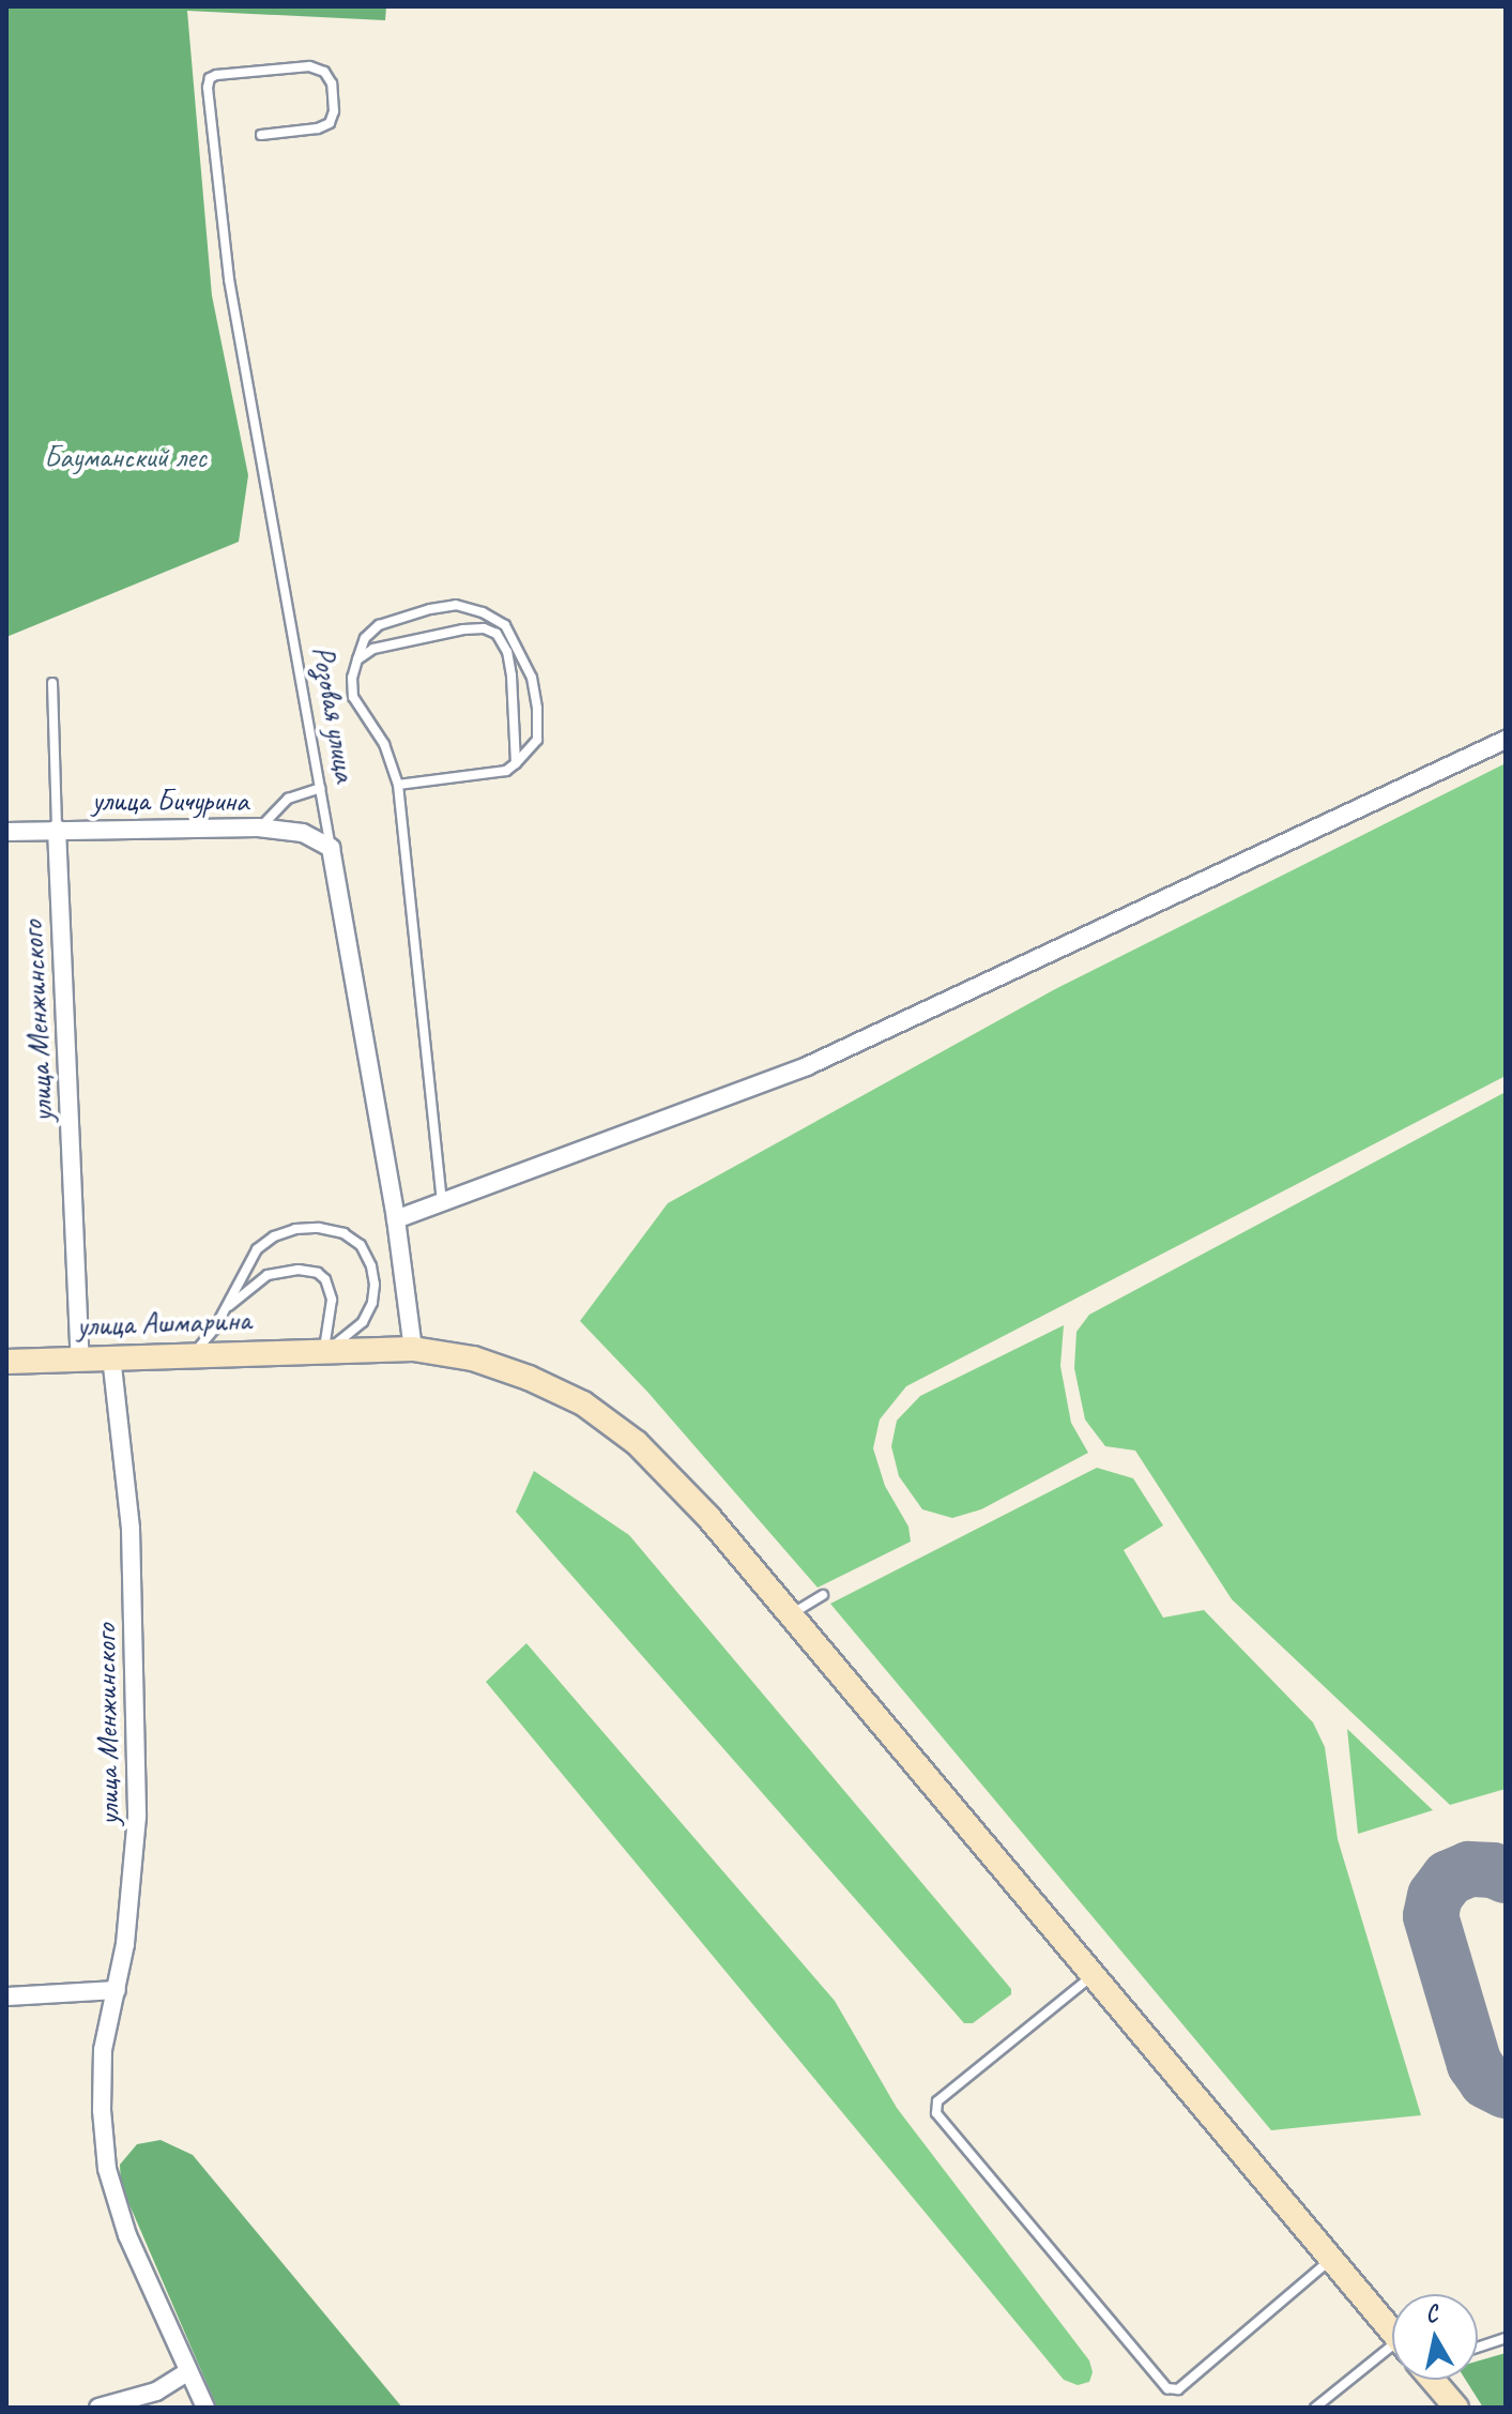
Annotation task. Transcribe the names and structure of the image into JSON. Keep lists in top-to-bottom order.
{
  "streets": {
    "street": [
      "Розовая улица",
      "улица Бичурина",
      "улица Менжинского",
      "улица Ашмарина"
    ]
  },
  "crossings": [
    ["Розовая улица", "улица Бичурина"],
    ["Розовая улица", "улица Ашмарина"],
    ["улица Бичурина", "улица Менжинского"],
    ["улица Менжинского", "улица Ашмарина"]
  ],
  "parks": ["Бауманский лес"],
  "north": "top"
}
